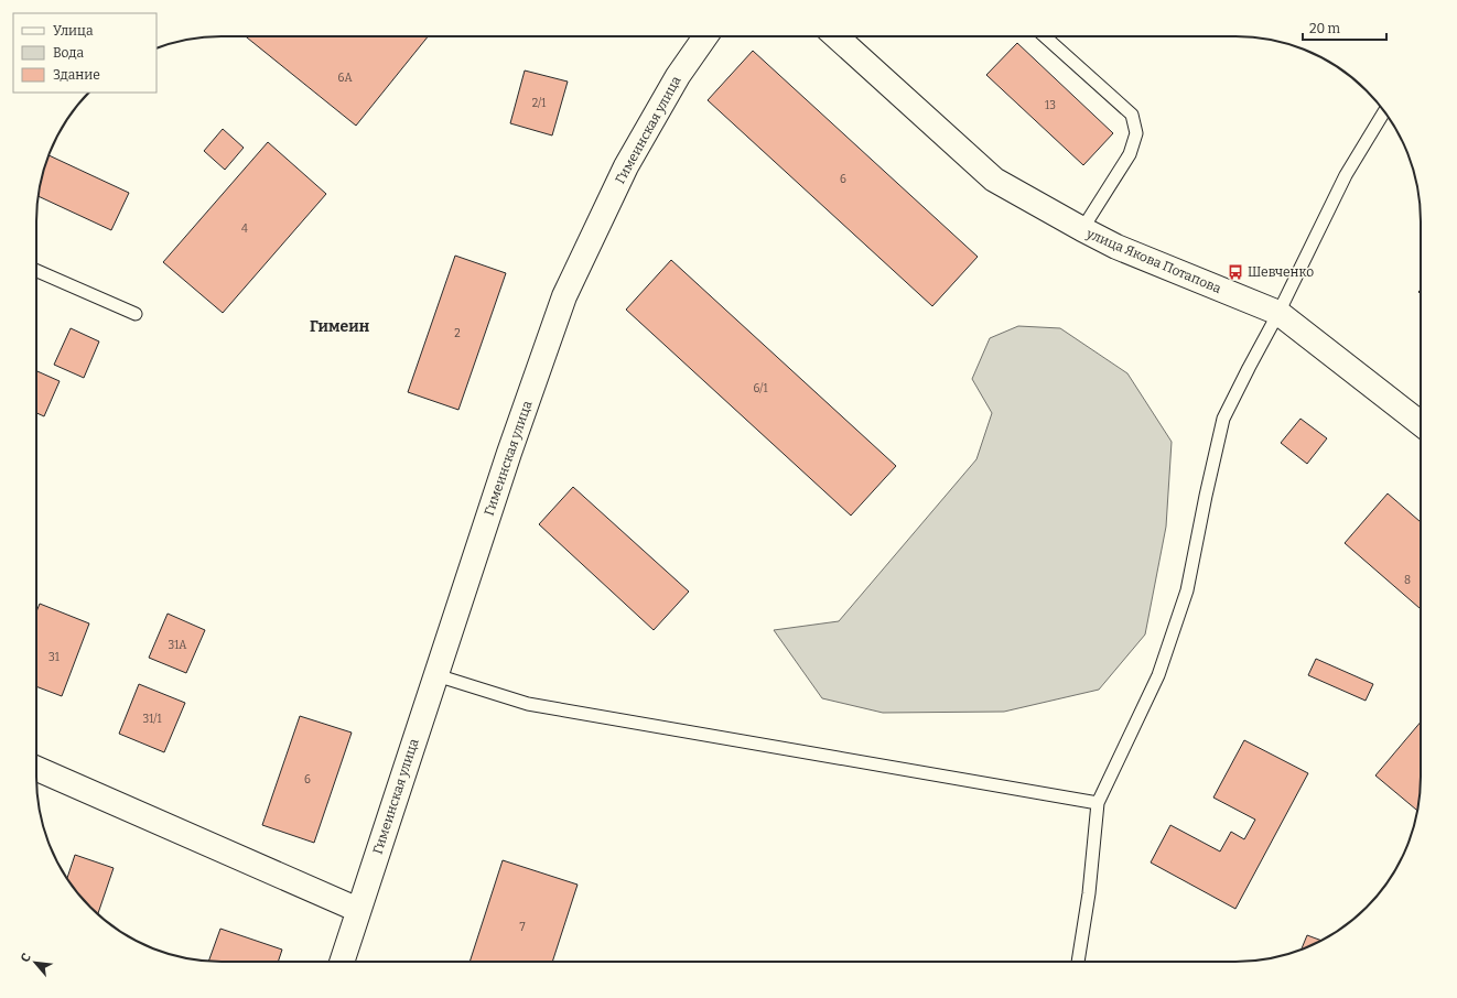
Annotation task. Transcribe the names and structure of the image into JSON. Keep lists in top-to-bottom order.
{
  "streets": {
    "street": ["Гимеинская улица", "улица Якова Потапова"]
  },
  "districts": ["Гимеин"],
  "places": {
    "bus stop": ["Шевченко"]
  },
  "house_numbers": [
    "6А",
    "2/1",
    "13",
    "6",
    "4",
    "2",
    "6/1",
    "8",
    "31А",
    "31",
    "31/1",
    "6",
    "7"
  ],
  "legend": ["Улица", "Вода", "Здание"],
  "scale_bar": "20 m",
  "north": "top left"
}
